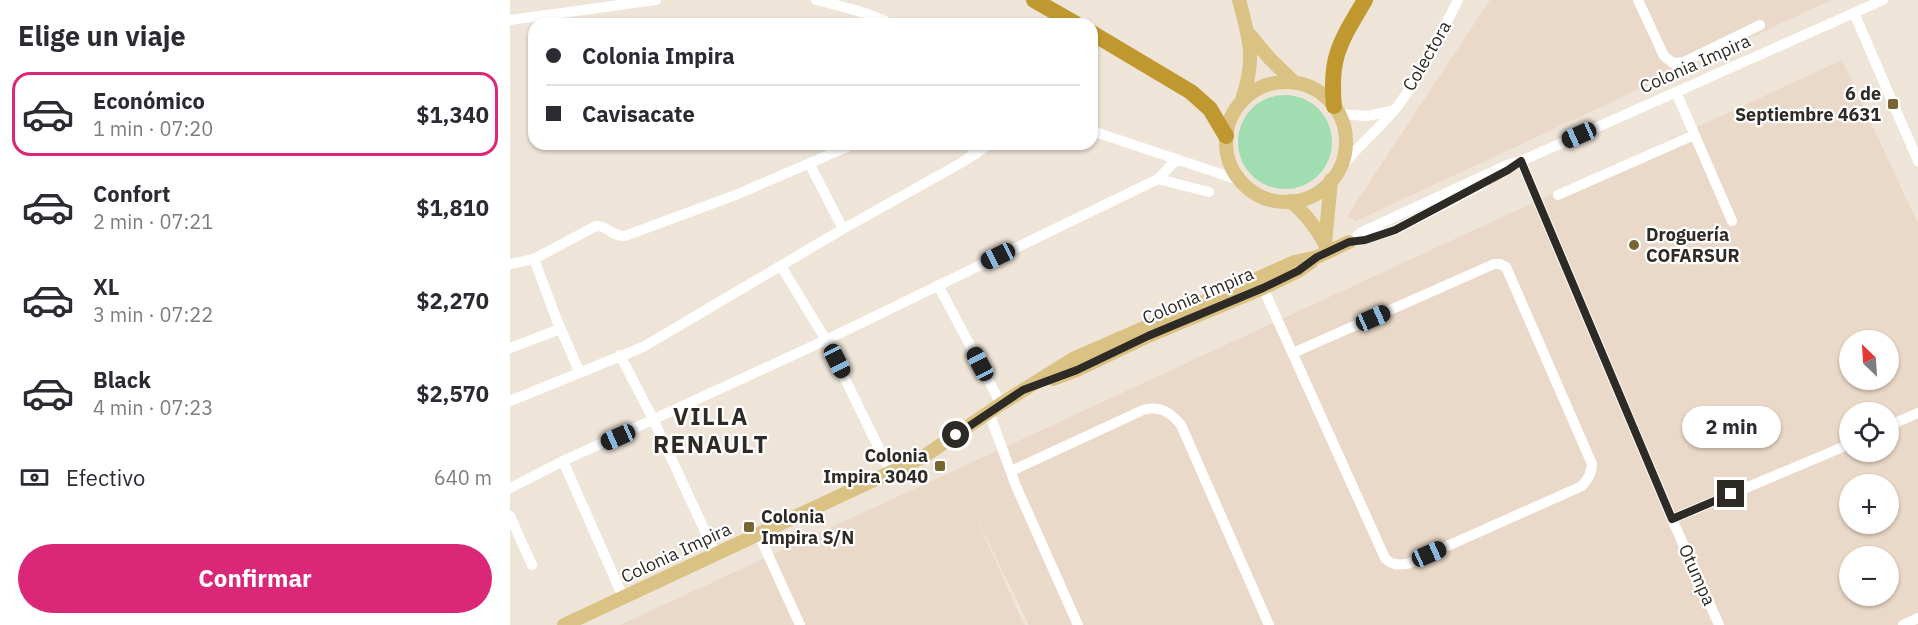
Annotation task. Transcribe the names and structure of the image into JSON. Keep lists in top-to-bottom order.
{
  "streets": {
    "main road": ["Colonia Impira"],
    "street": ["Colectora", "Otumpa"]
  },
  "crossings": [
    ["Colonia Impira", "Otumpa"]
  ],
  "districts": ["VILLA RENAULT"],
  "places": {
    "transit": ["6 de Septiembre 4631", "Colonia Impira 3040", "Colonia Impira S/N"],
    "other": ["Droguería COFARSUR"]
  },
  "north": "top left",
  "page": {
    "heading": "Elige un viaje",
    "banner": ["Colonia Impira", "Cavisacate"],
    "list": [
      {
        "name": "Económico",
        "note": "1 min · 07:20",
        "value": "$1,340"
      },
      {
        "name": "Confort",
        "note": "2 min · 07:21",
        "value": "$1,810"
      },
      {
        "name": "XL",
        "note": "3 min · 07:22",
        "value": "$2,270"
      },
      {
        "name": "Black",
        "note": "4 min · 07:23",
        "value": "$2,570"
      }
    ],
    "map_buttons": ["+", "−"],
    "bubble": "2 min",
    "pay": ["Efectivo", "640 m"],
    "buttons": "Confirmar"
  }
}
